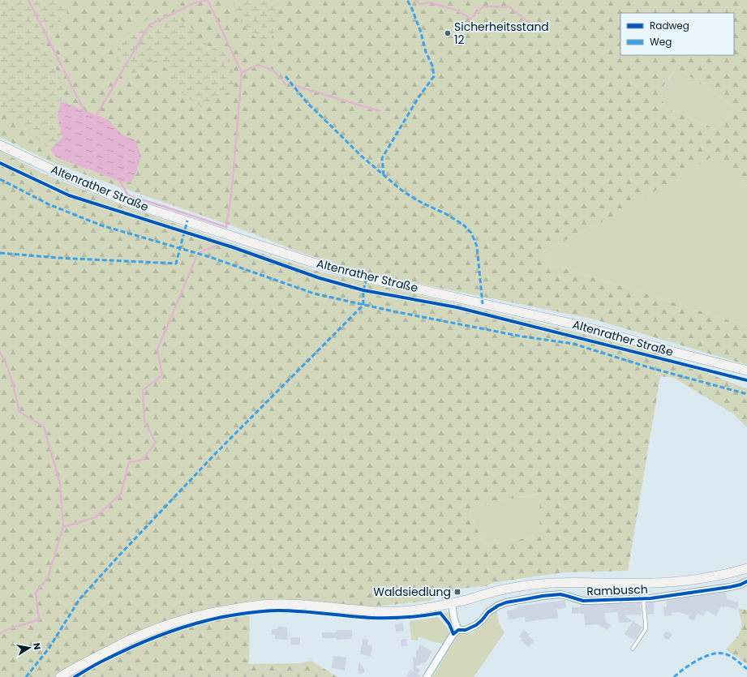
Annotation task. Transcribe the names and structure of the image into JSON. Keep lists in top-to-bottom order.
{
  "streets": {
    "street": ["Altenrather Straße", "Rambusch"]
  },
  "places": {
    "other": ["Sicherheitsstand 12"],
    "transit": ["Waldsiedlung"]
  },
  "legend": ["Radweg", "Weg"],
  "north": "right"
}
